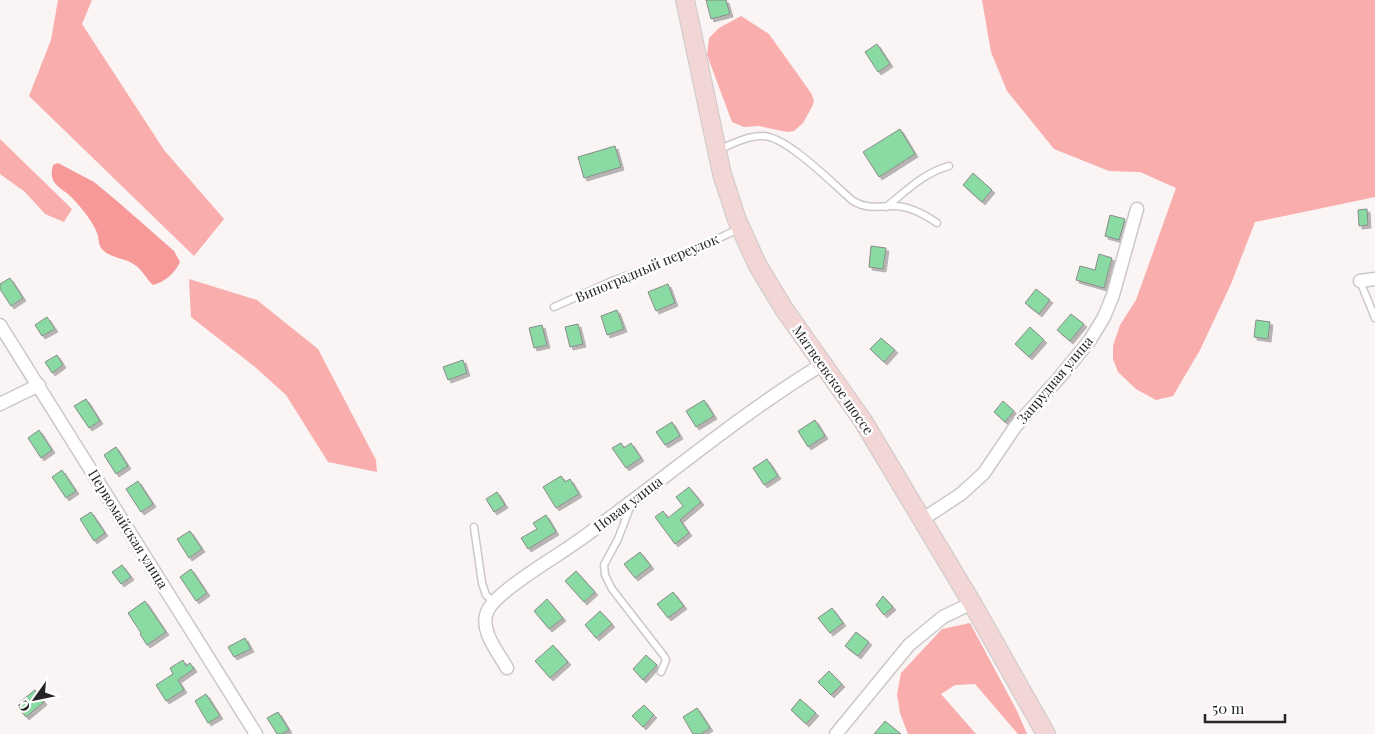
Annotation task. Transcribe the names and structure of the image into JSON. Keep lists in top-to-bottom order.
{
  "streets": {
    "main road": ["Матвеевское шоссе"],
    "street": ["Запрудная улица", "Новая улица", "Первомайская улица"],
    "lane": ["Виноградный переулок"]
  },
  "crossings": [
    ["Виноградный переулок", "Матвеевское шоссе"],
    ["Матвеевское шоссе", "Запрудная улица"],
    ["Матвеевское шоссе", "Новая улица"]
  ],
  "scale_bar": "50 m",
  "north": "bottom left"
}
